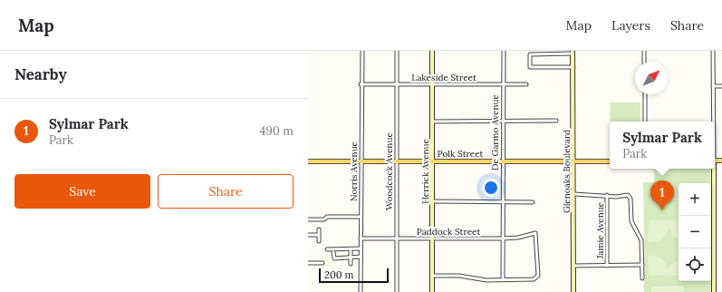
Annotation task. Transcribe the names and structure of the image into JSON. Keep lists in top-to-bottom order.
{
  "streets": {
    "main road": ["Polk Street"],
    "street": [
      "Lakeside Street",
      "De Garmo Avenue",
      "Norris Avenue",
      "Woodcock Avenue",
      "Herrick Avenue",
      "Glenoaks Boulevard",
      "Jamie Avenue",
      "Paddock Street"
    ]
  },
  "crossings": [
    ["Lakeside Street", "De Garmo Avenue"],
    ["Lakeside Street", "Norris Avenue"],
    ["Lakeside Street", "Woodcock Avenue"],
    ["Lakeside Street", "Herrick Avenue"],
    ["De Garmo Avenue", "Polk Street"],
    ["De Garmo Avenue", "Paddock Street"],
    ["Polk Street", "Norris Avenue"],
    ["Polk Street", "Woodcock Avenue"],
    ["Polk Street", "Herrick Avenue"],
    ["Polk Street", "Glenoaks Boulevard"],
    ["Norris Avenue", "Paddock Street"],
    ["Woodcock Avenue", "Paddock Street"],
    ["Herrick Avenue", "Paddock Street"]
  ],
  "scale_bar": "200 m",
  "north": "top right",
  "page": {
    "header": "Map",
    "nav": ["Map", "Layers", "Share"],
    "heading": "Nearby",
    "list": [
      {
        "mark": "1",
        "name": "Sylmar Park",
        "note": "Park",
        "value": "490 m"
      }
    ],
    "popup": ["Sylmar Park", "Park"],
    "buttons": ["Save", "Share"],
    "pins": "1",
    "map_buttons": ["+", "−"],
    "scale": "200 m"
  }
}
